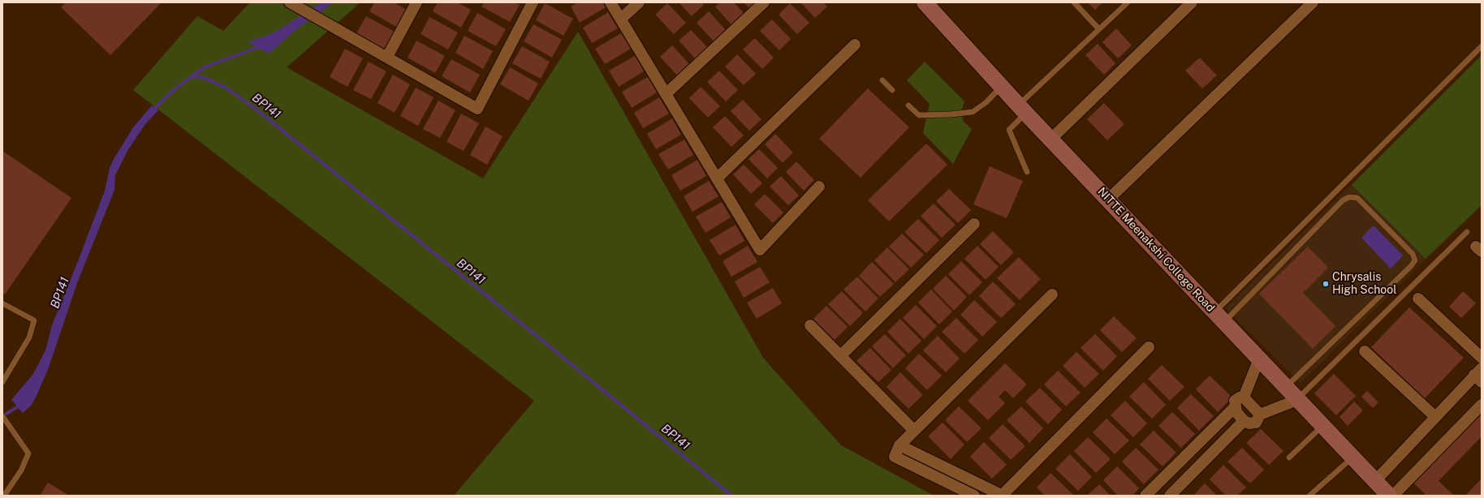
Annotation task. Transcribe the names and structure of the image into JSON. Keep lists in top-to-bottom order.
{
  "streets": {
    "street": ["NITTE Meenakshi College Road"]
  },
  "water": ["BP141"],
  "places": ["Chrysalis High School"]
}
